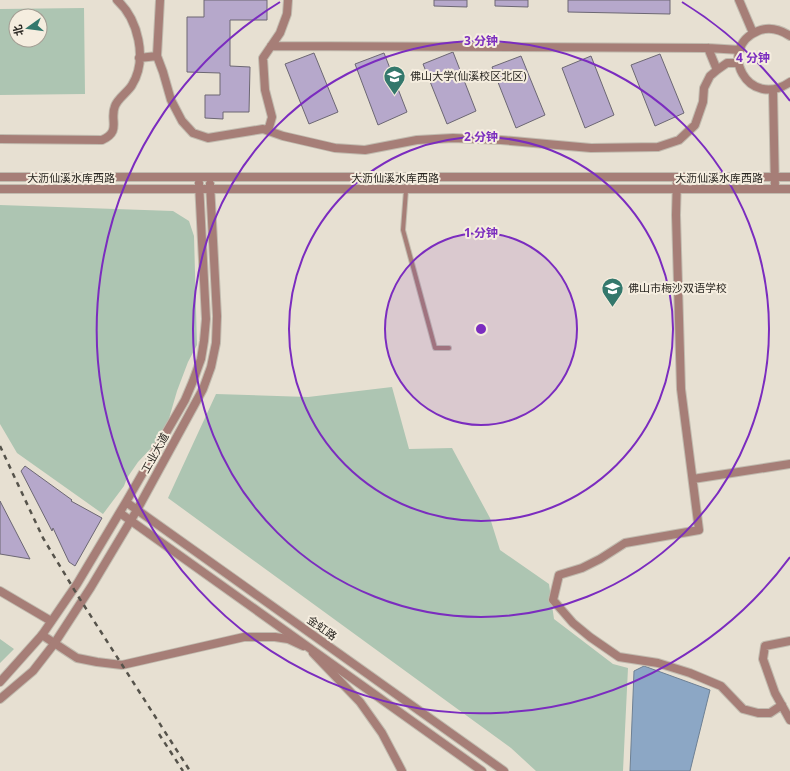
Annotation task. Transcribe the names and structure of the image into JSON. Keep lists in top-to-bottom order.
{
  "streets": {
    "street": ["大沥仙溪水库西路", "工业大道", "金虹路"]
  },
  "crossings": [
    ["大沥仙溪水库西路", "工业大道"],
    ["工业大道", "金虹路"]
  ],
  "places": {
    "school or university": ["佛山大学(仙溪校区北区)", "佛山市梅沙双语学校"]
  },
  "north": "left",
  "rings": [
    "3 分钟",
    "4 分钟",
    "2 分钟",
    "1 分钟"
  ]
}
